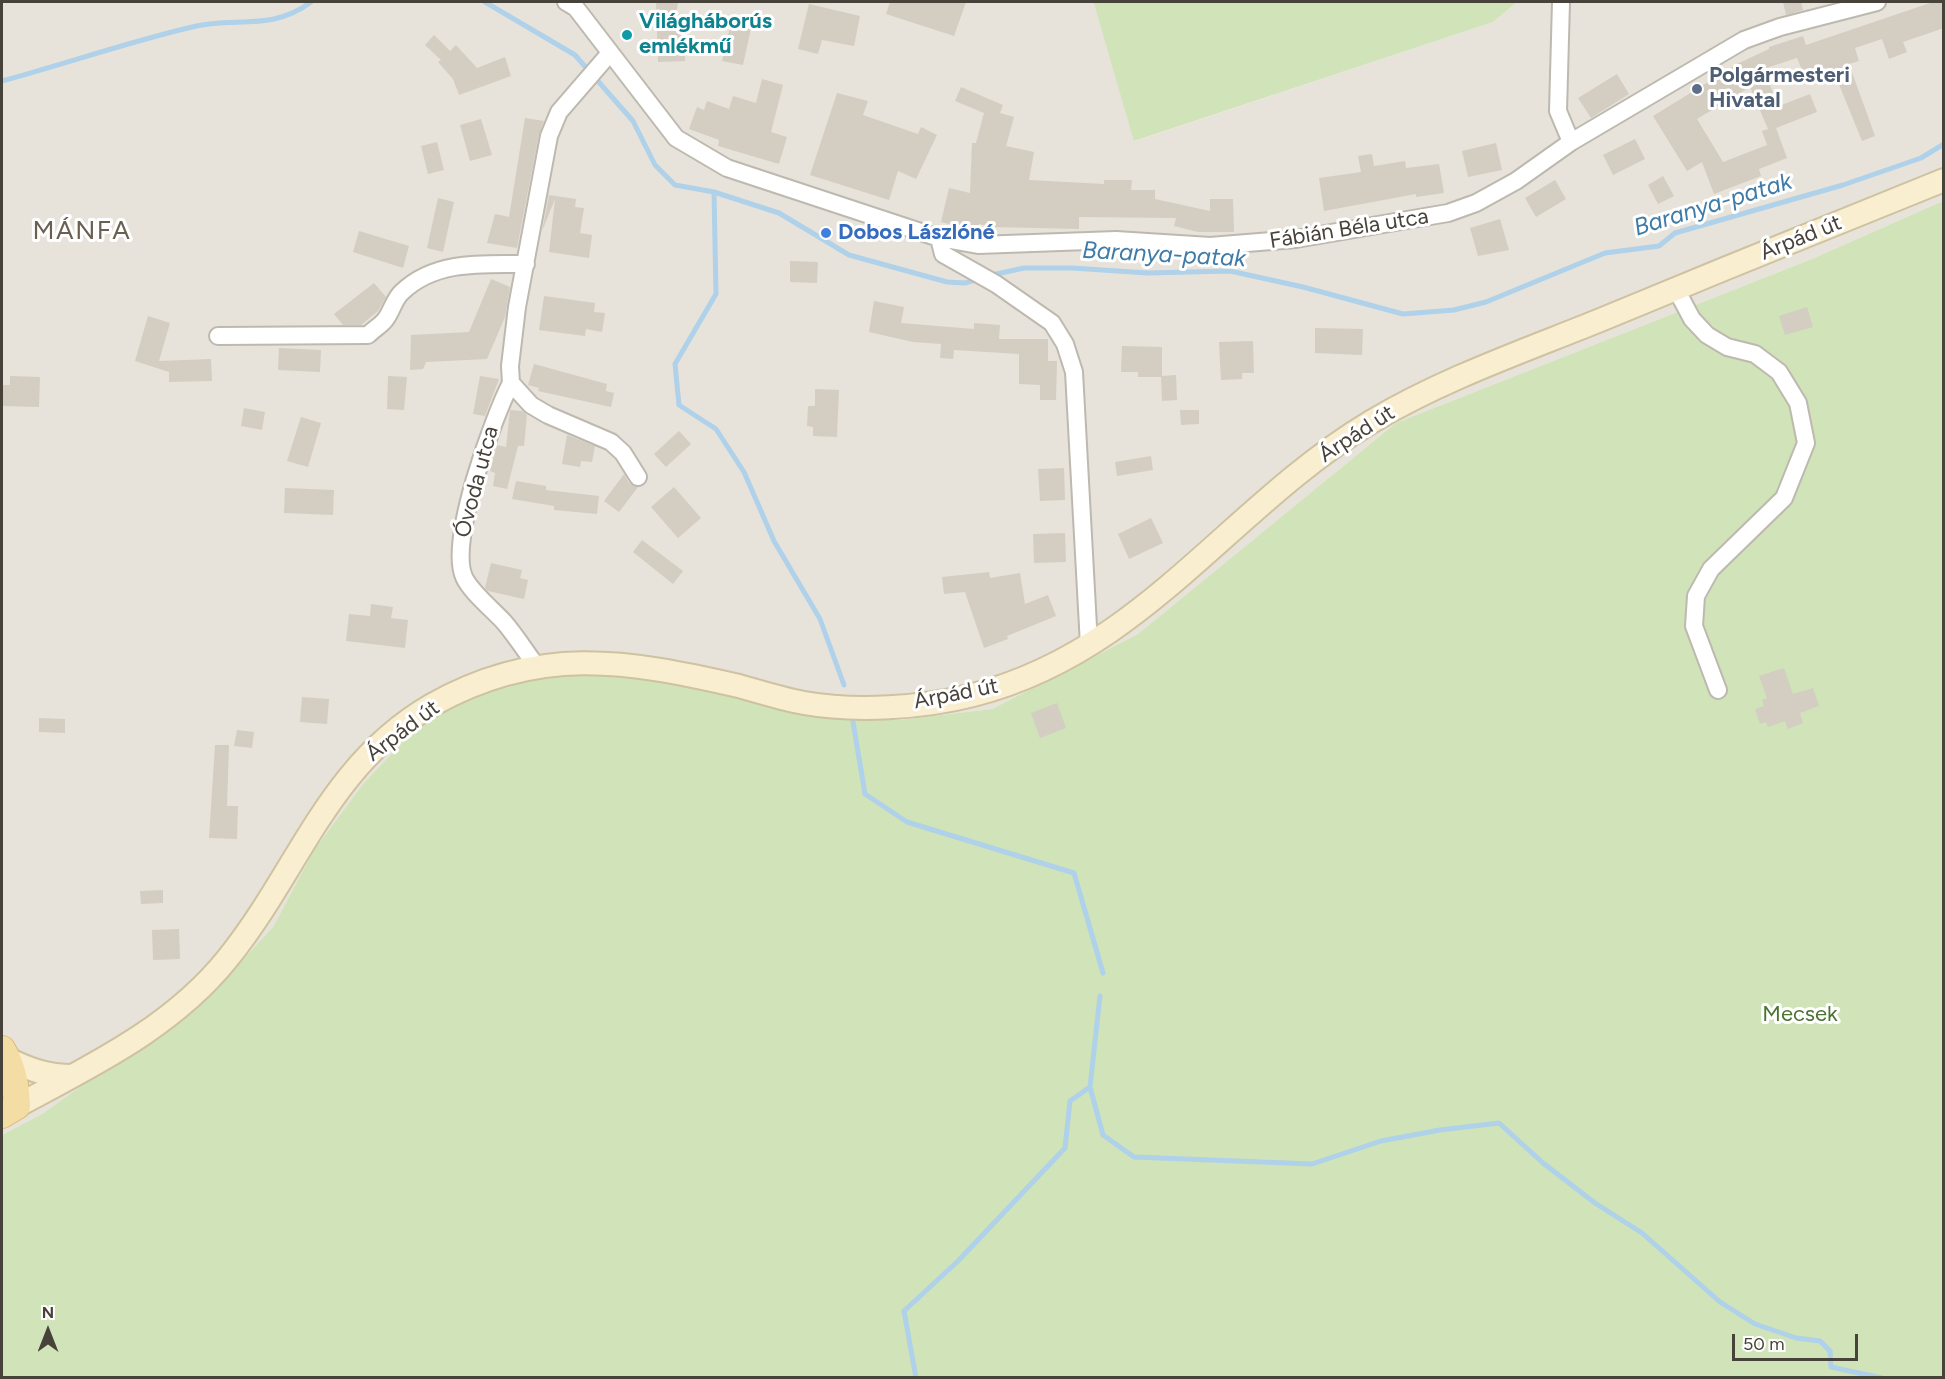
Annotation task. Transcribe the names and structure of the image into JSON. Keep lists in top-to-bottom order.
{
  "streets": {
    "main road": ["Árpád út"],
    "street": ["Fábián Béla utca", "Óvoda utca"]
  },
  "crossings": [
    ["Fábián Béla utca", "Óvoda utca"],
    ["Árpád út", "Óvoda utca"]
  ],
  "districts": ["MÁNFA"],
  "water": ["Baranya-patak"],
  "parks": ["Mecsek"],
  "places": ["Világháborús emlékmű", "Polgármesteri Hivatal", "Dobos Lászlóné"],
  "scale_bar": "50 m",
  "north": "top"
}
